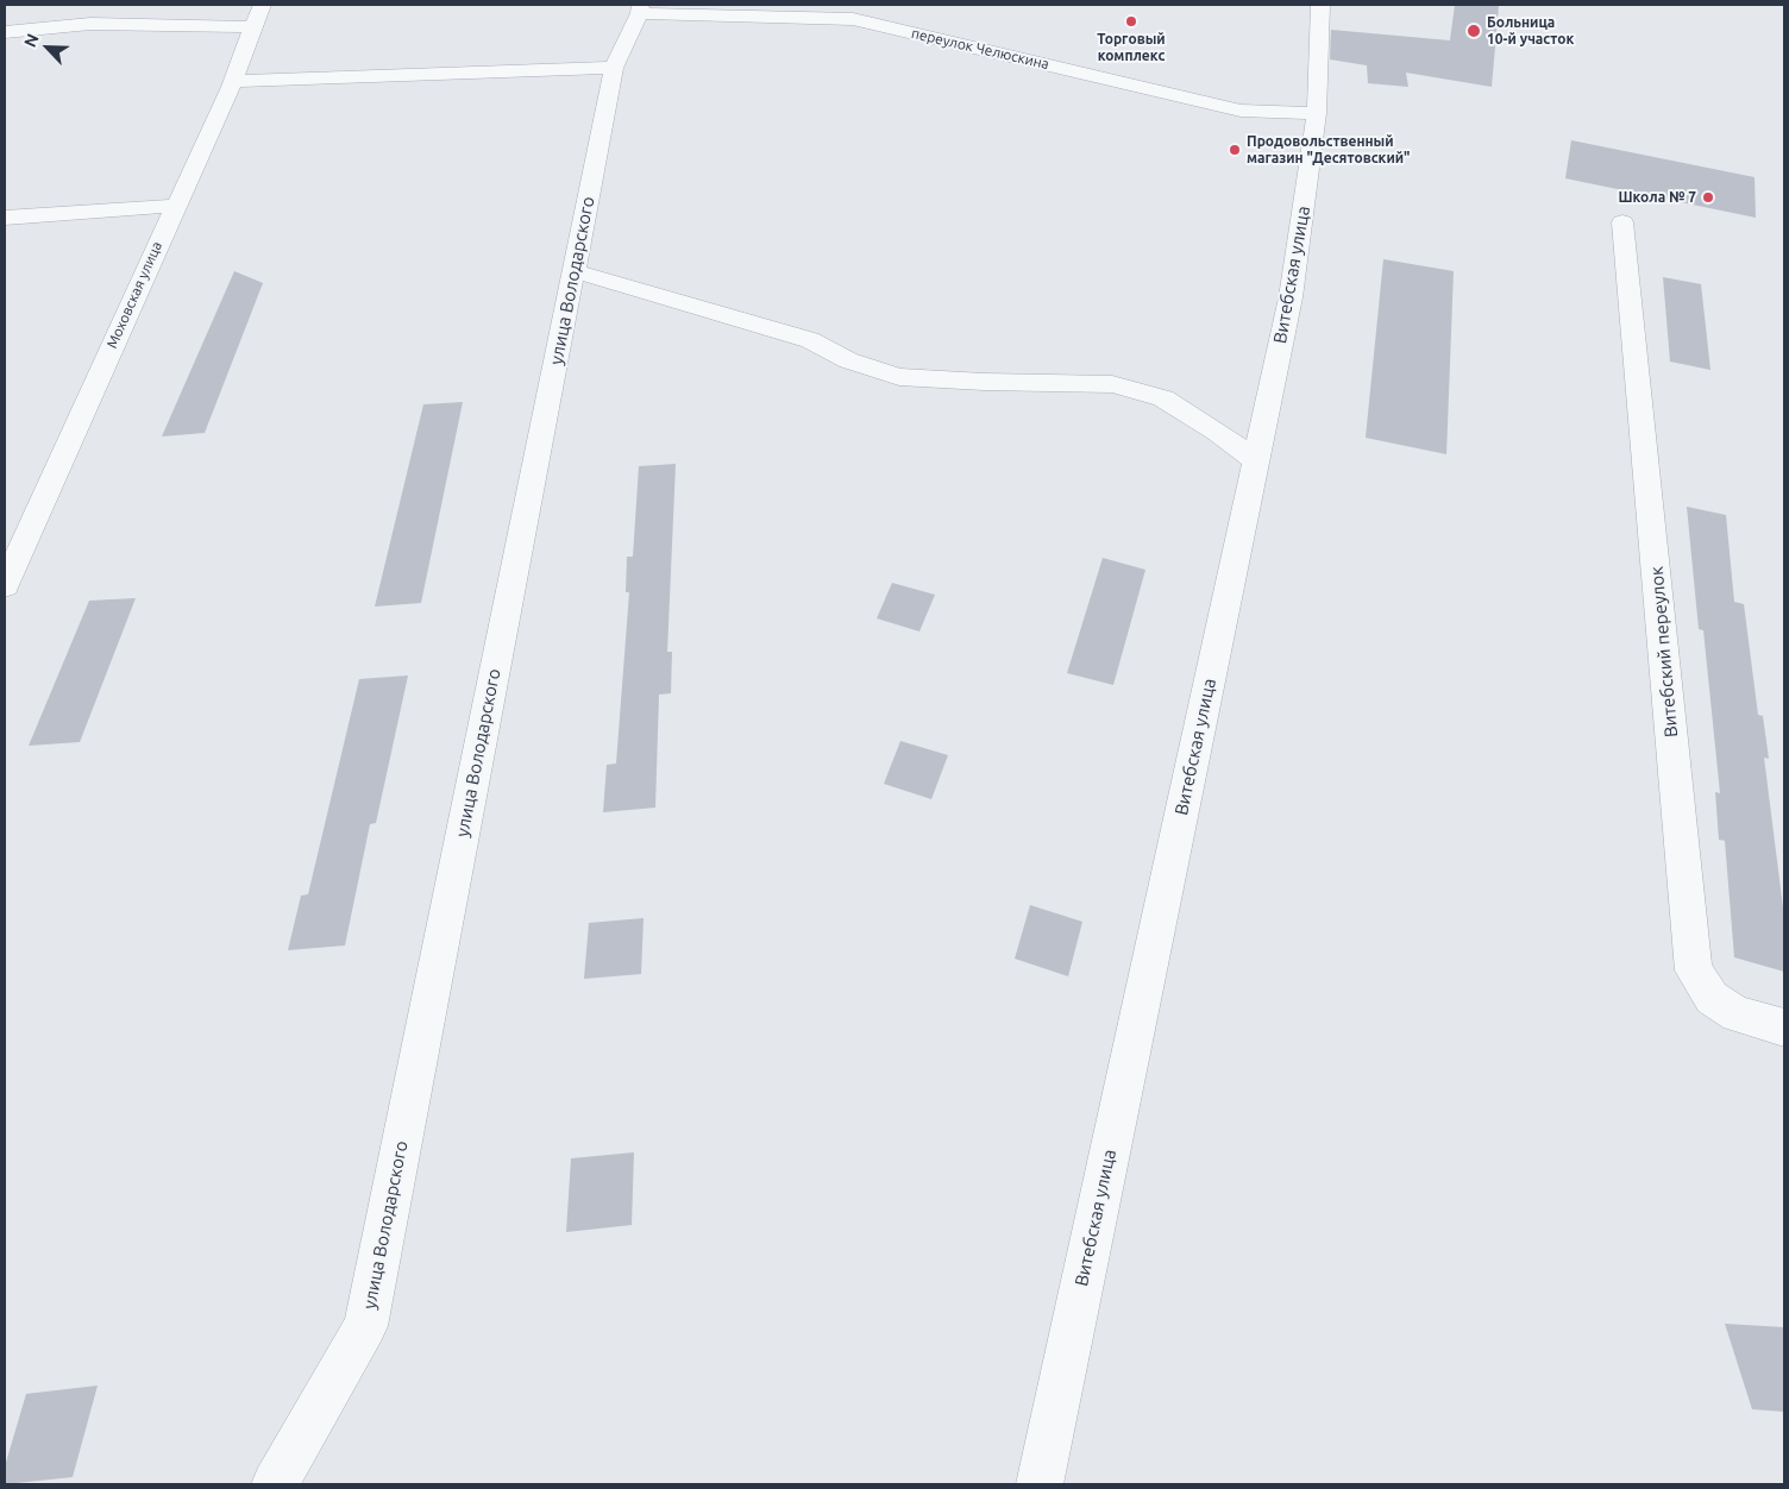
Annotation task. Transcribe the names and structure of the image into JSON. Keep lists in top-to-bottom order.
{
  "streets": {
    "street": [
      "переулок Челюскина",
      "Витебская улица",
      "улица Володарского",
      "Моховская улица",
      "Витебский переулок"
    ]
  },
  "crossings": [
    ["переулок Челюскина", "Витебская улица"],
    ["переулок Челюскина", "улица Володарского"]
  ],
  "places": [
    "Торговый комплекс",
    "Больница 10-й участок",
    "Продовольственный магазин \"Деcятовский\"",
    "Школа № 7"
  ],
  "north": "top left"
}
